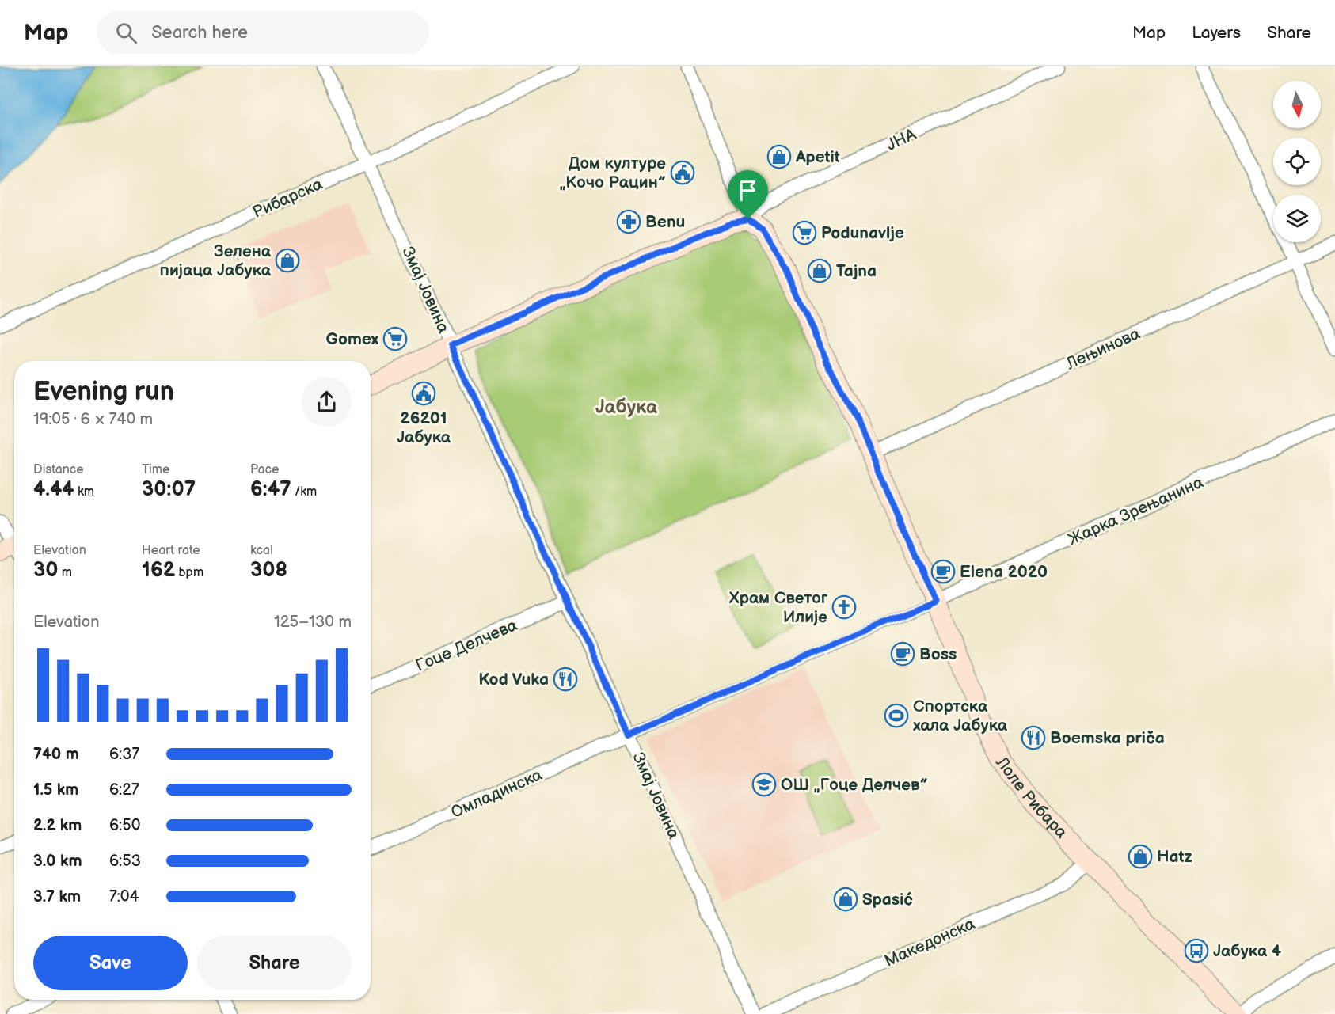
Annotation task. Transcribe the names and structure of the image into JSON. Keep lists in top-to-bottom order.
{
  "streets": {
    "main road": ["Лоле Рибара"],
    "street": [
      "ЈНА",
      "Рибарска",
      "Змај Јовина",
      "Лењинова",
      "Жарка Зрењанина",
      "Гоце Делчева",
      "Омладинска",
      "Македонска"
    ]
  },
  "crossings": [
    ["ЈНА", "Лоле Рибара"],
    ["Рибарска", "Змај Јовина"],
    ["Змај Јовина", "Гоце Делчева"],
    ["Змај Јовина", "Омладинска"],
    ["Лењинова", "Лоле Рибара"],
    ["Жарка Зрењанина", "Лоле Рибара"],
    ["Лоле Рибара", "Македонска"]
  ],
  "districts": ["Јабука"],
  "places": {
    "shop": [
      "Apetit",
      "Зелена пијаца Јабука",
      "Tajna",
      "Hatz",
      "Spasić"
    ],
    "public building": ["Дом културе „Кочо Рацин”", "26201 Јабука"],
    "pharmacy": ["Benu"],
    "supermarket": ["Podunavlje", "Gomex"],
    "cafe": ["Elena 2020", "Boss"],
    "church": ["Храм Светог Илије"],
    "restaurant": ["Kod Vuka", "Boemska priča"],
    "sports": ["Спортска хала Јабука"],
    "school or university": ["ОШ „Гоце Делчев”"],
    "bus stop": ["Јабука 4"]
  },
  "north": "bottom",
  "page": {
    "header": "Map",
    "search": "Search here",
    "nav": ["Map", "Layers", "Share"],
    "heading": ["Evening run", "19:05 · 6 × 740 m"],
    "stats": [
      ["Distance", "4.44 km"],
      ["Time", "30:07"],
      ["Pace", "6:47 /km"],
      ["Elevation", "30 m"],
      ["Heart rate", "162 bpm"],
      ["kcal", "308"]
    ],
    "chart": ["Elevation", "125–130 m"],
    "list": [
      {
        "name": "740 m",
        "note": "6:37"
      },
      {
        "name": "1.5 km",
        "note": "6:27"
      },
      {
        "name": "2.2 km",
        "note": "6:50"
      },
      {
        "name": "3.0 km",
        "note": "6:53"
      },
      {
        "name": "3.7 km",
        "note": "7:04"
      }
    ],
    "buttons": ["Save", "Share"]
  }
}
